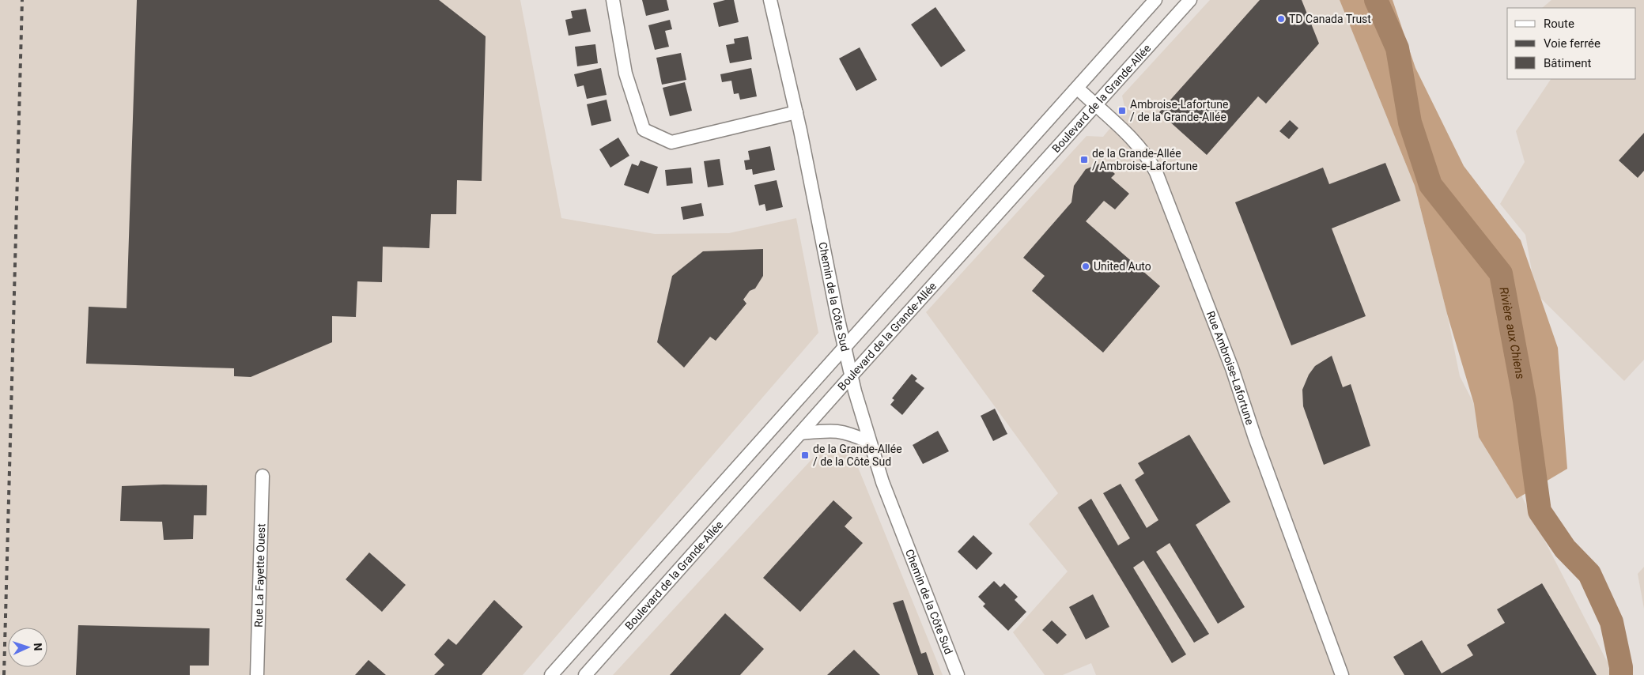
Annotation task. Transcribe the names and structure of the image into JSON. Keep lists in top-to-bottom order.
{
  "streets": {
    "street": [
      "Boulevard de la Grande-Allée",
      "Chemin de la Côte Sud",
      "Rue Ambroise-Lafortune",
      "Rue La Fayette Ouest"
    ]
  },
  "crossings": [
    ["Boulevard de la Grande-Allée", "Chemin de la Côte Sud"],
    ["Boulevard de la Grande-Allée", "Rue Ambroise-Lafortune"]
  ],
  "water": ["Rivière aux Chiens"],
  "places": {
    "other": ["TD Canada Trust", "United Auto"],
    "transit": ["Ambroise-Lafortune / de la Grande-Allée", "de la Grande-Allée / Ambroise-Lafortune", "de la Grande-Allée / de la Côte Sud"]
  },
  "legend": ["Route", "Voie ferrée", "Bâtiment"],
  "north": "right"
}
